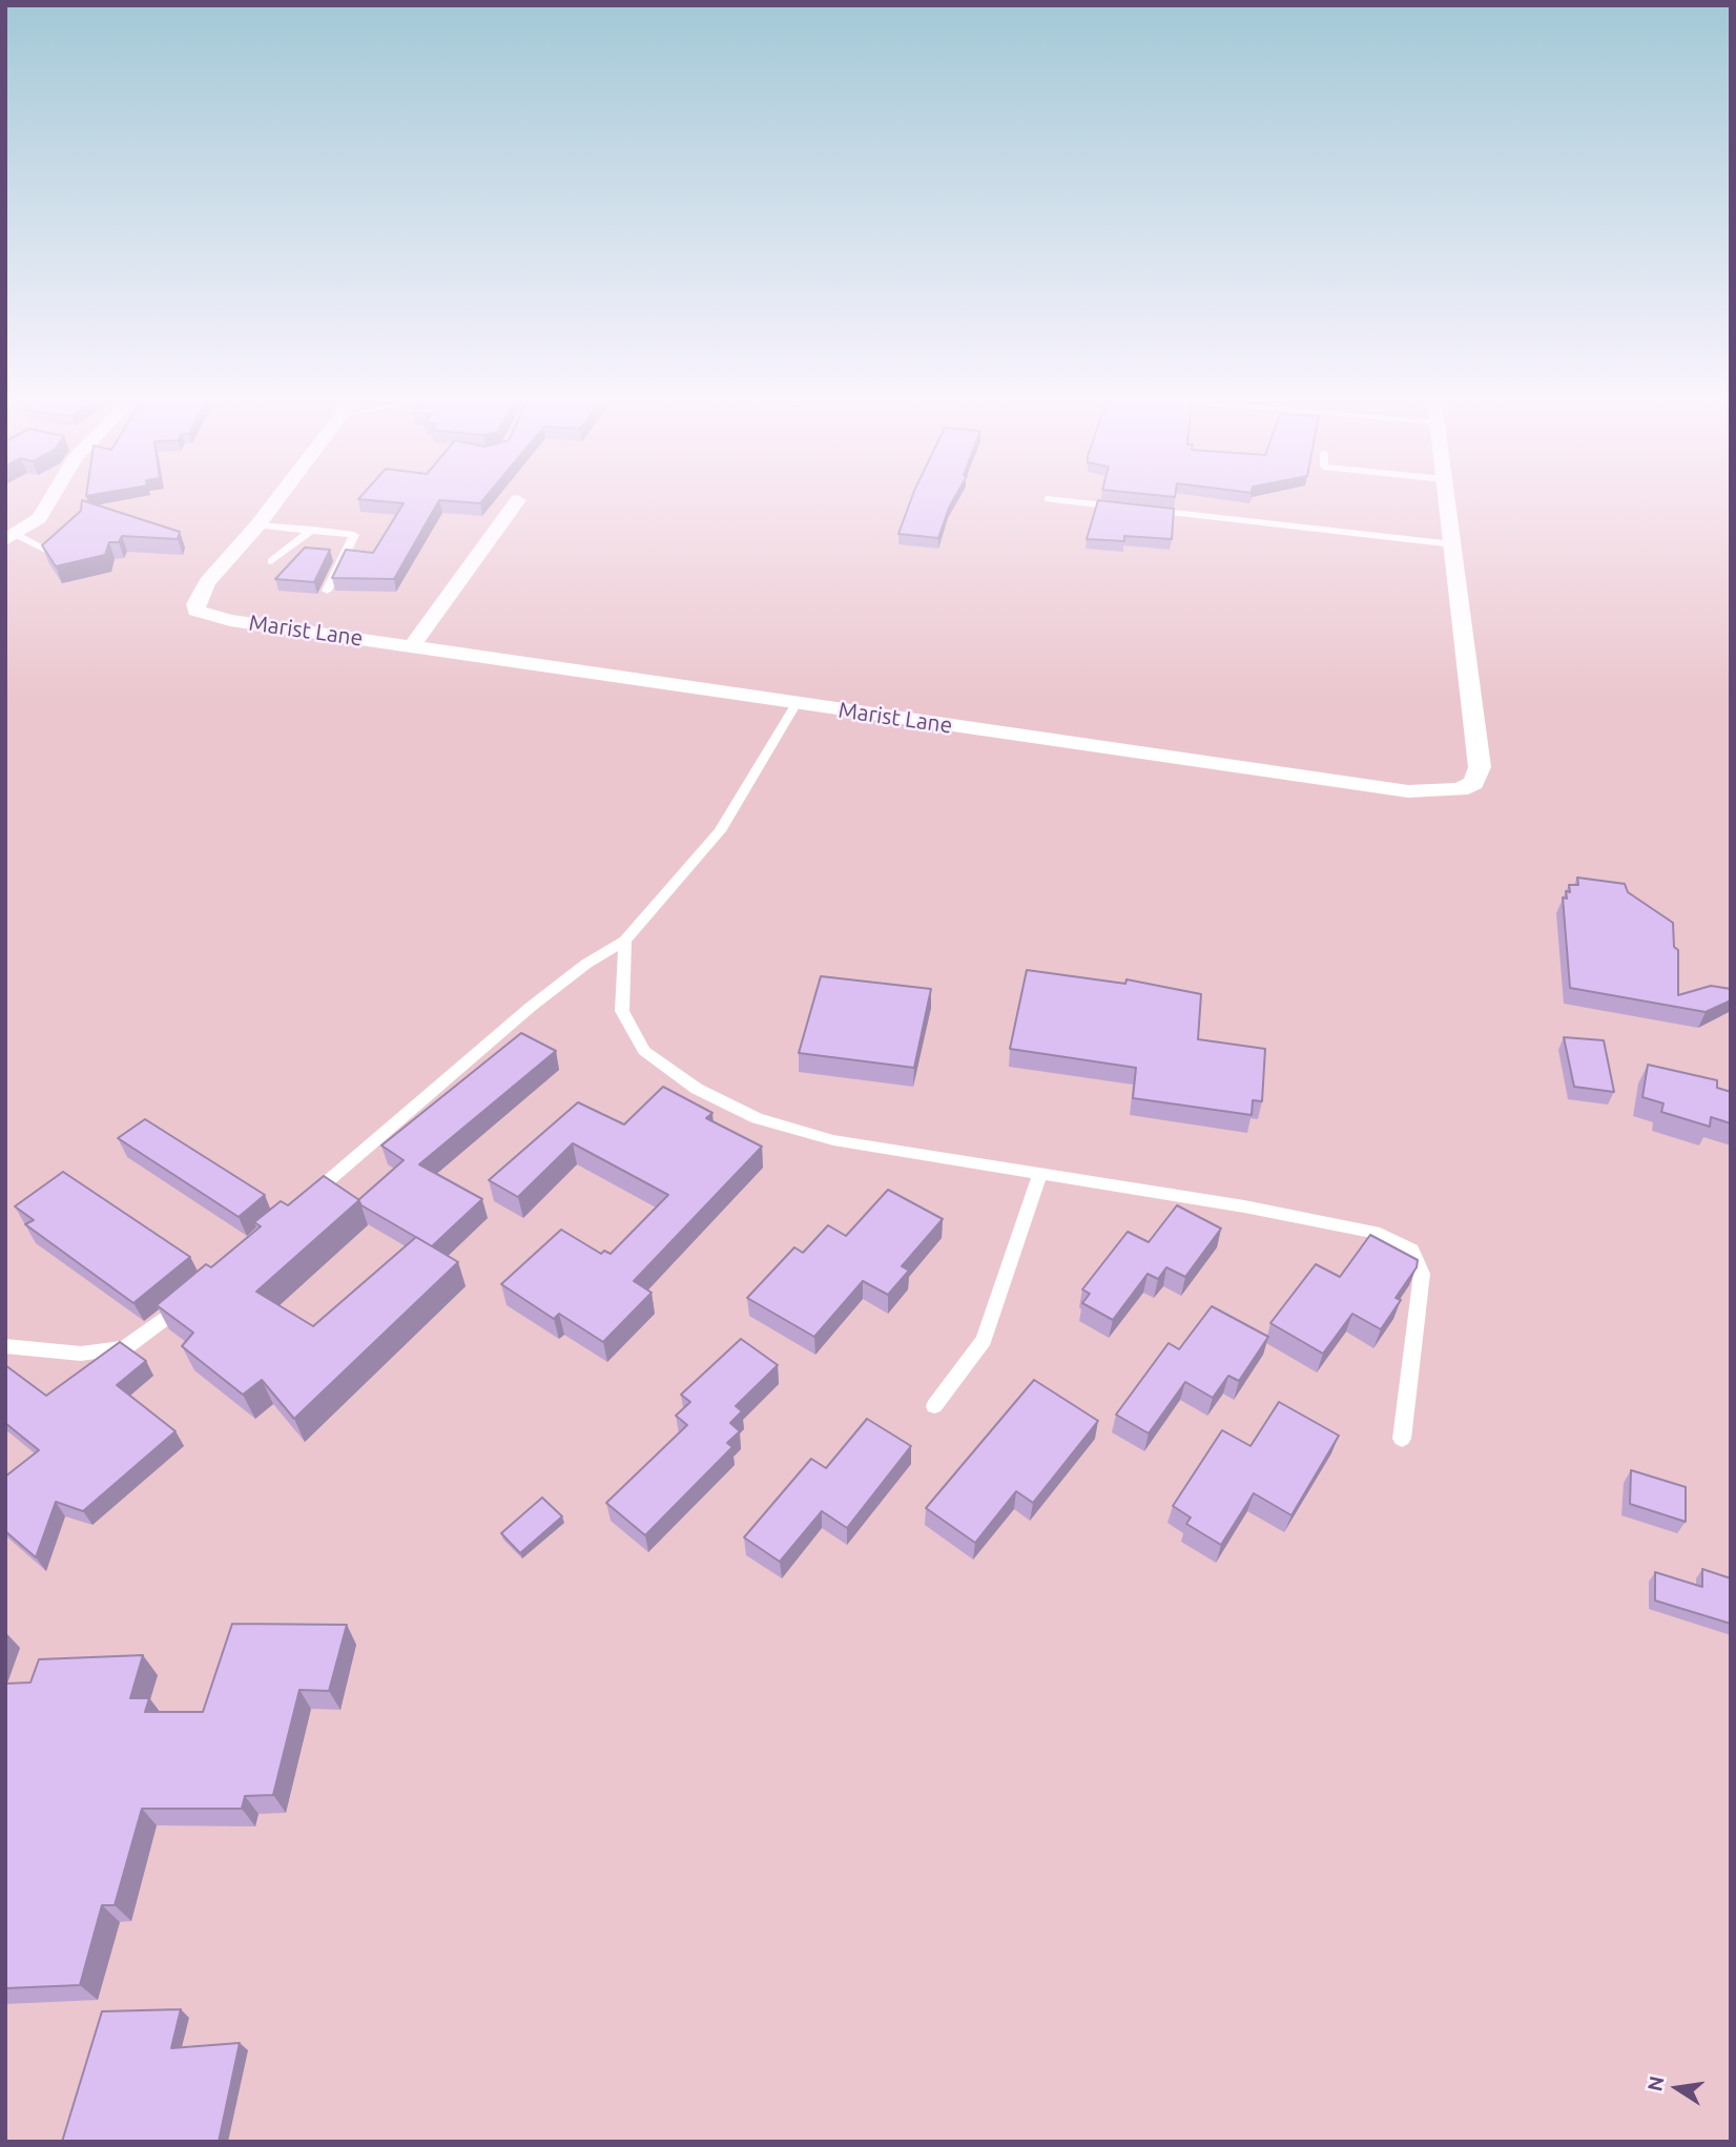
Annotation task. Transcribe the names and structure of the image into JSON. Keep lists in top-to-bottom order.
{
  "streets": {
    "street": ["Marist Lane"]
  },
  "north": "left"
}
